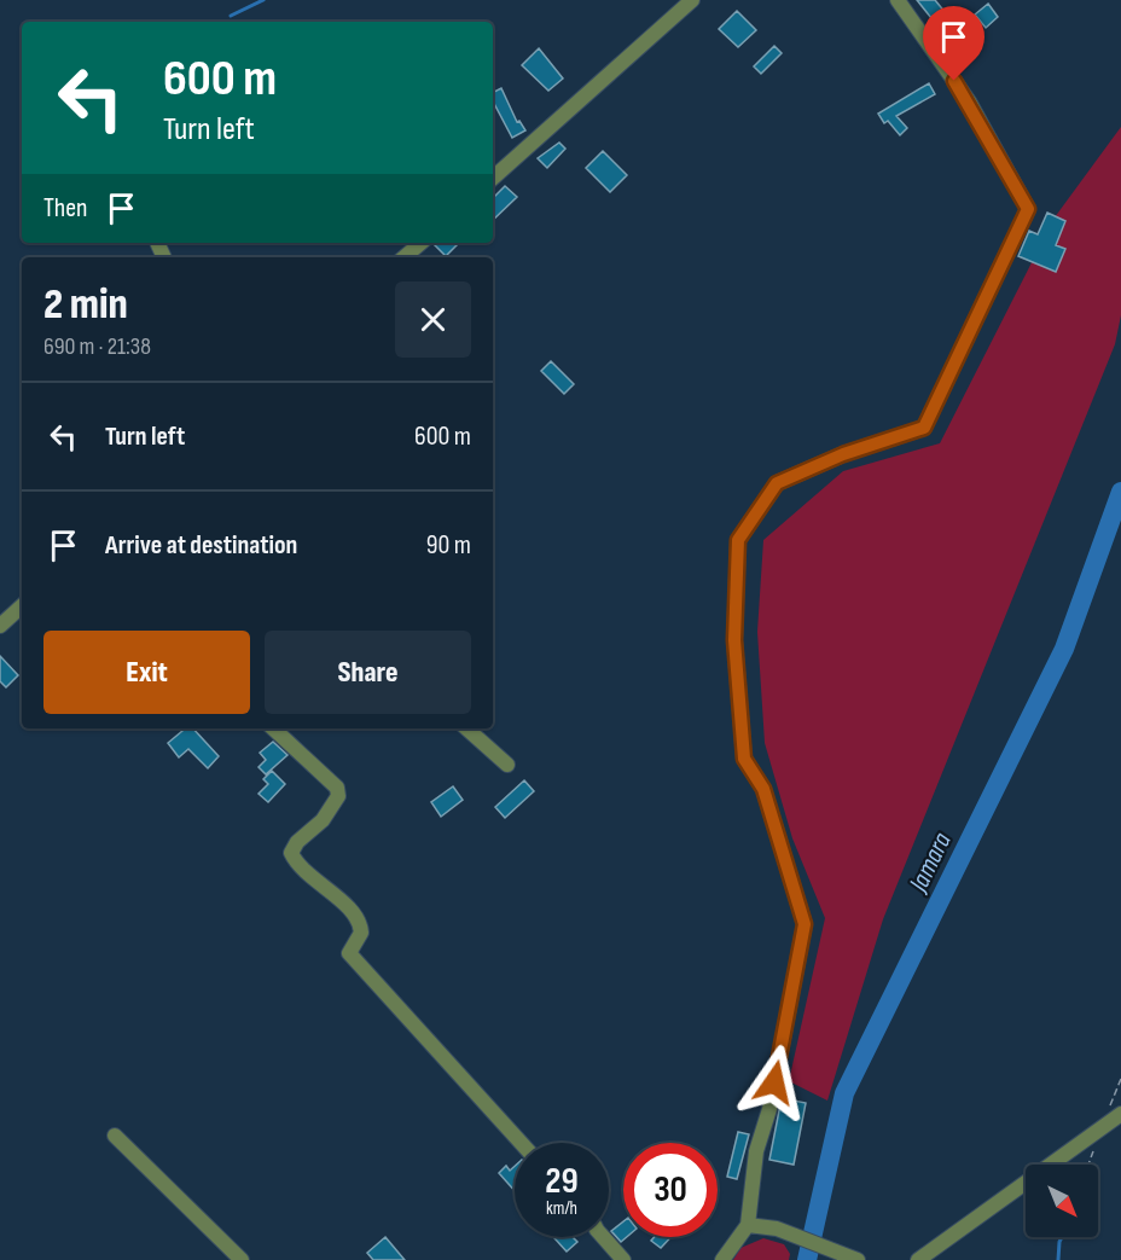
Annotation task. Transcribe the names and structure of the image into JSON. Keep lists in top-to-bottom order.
{
  "water": ["Jamara"],
  "north": "bottom right",
  "page": {
    "turn": ["600 m", "Turn left"],
    "then": "Then",
    "heading": ["2 min", "690 m · 21:38"],
    "list": [
      {
        "name": "Turn left",
        "value": "600 m"
      },
      {
        "name": "Arrive at destination",
        "value": "90 m"
      }
    ],
    "buttons": ["Exit", "Share"],
    "speed": "29 km/h",
    "limit": "30"
  }
}
